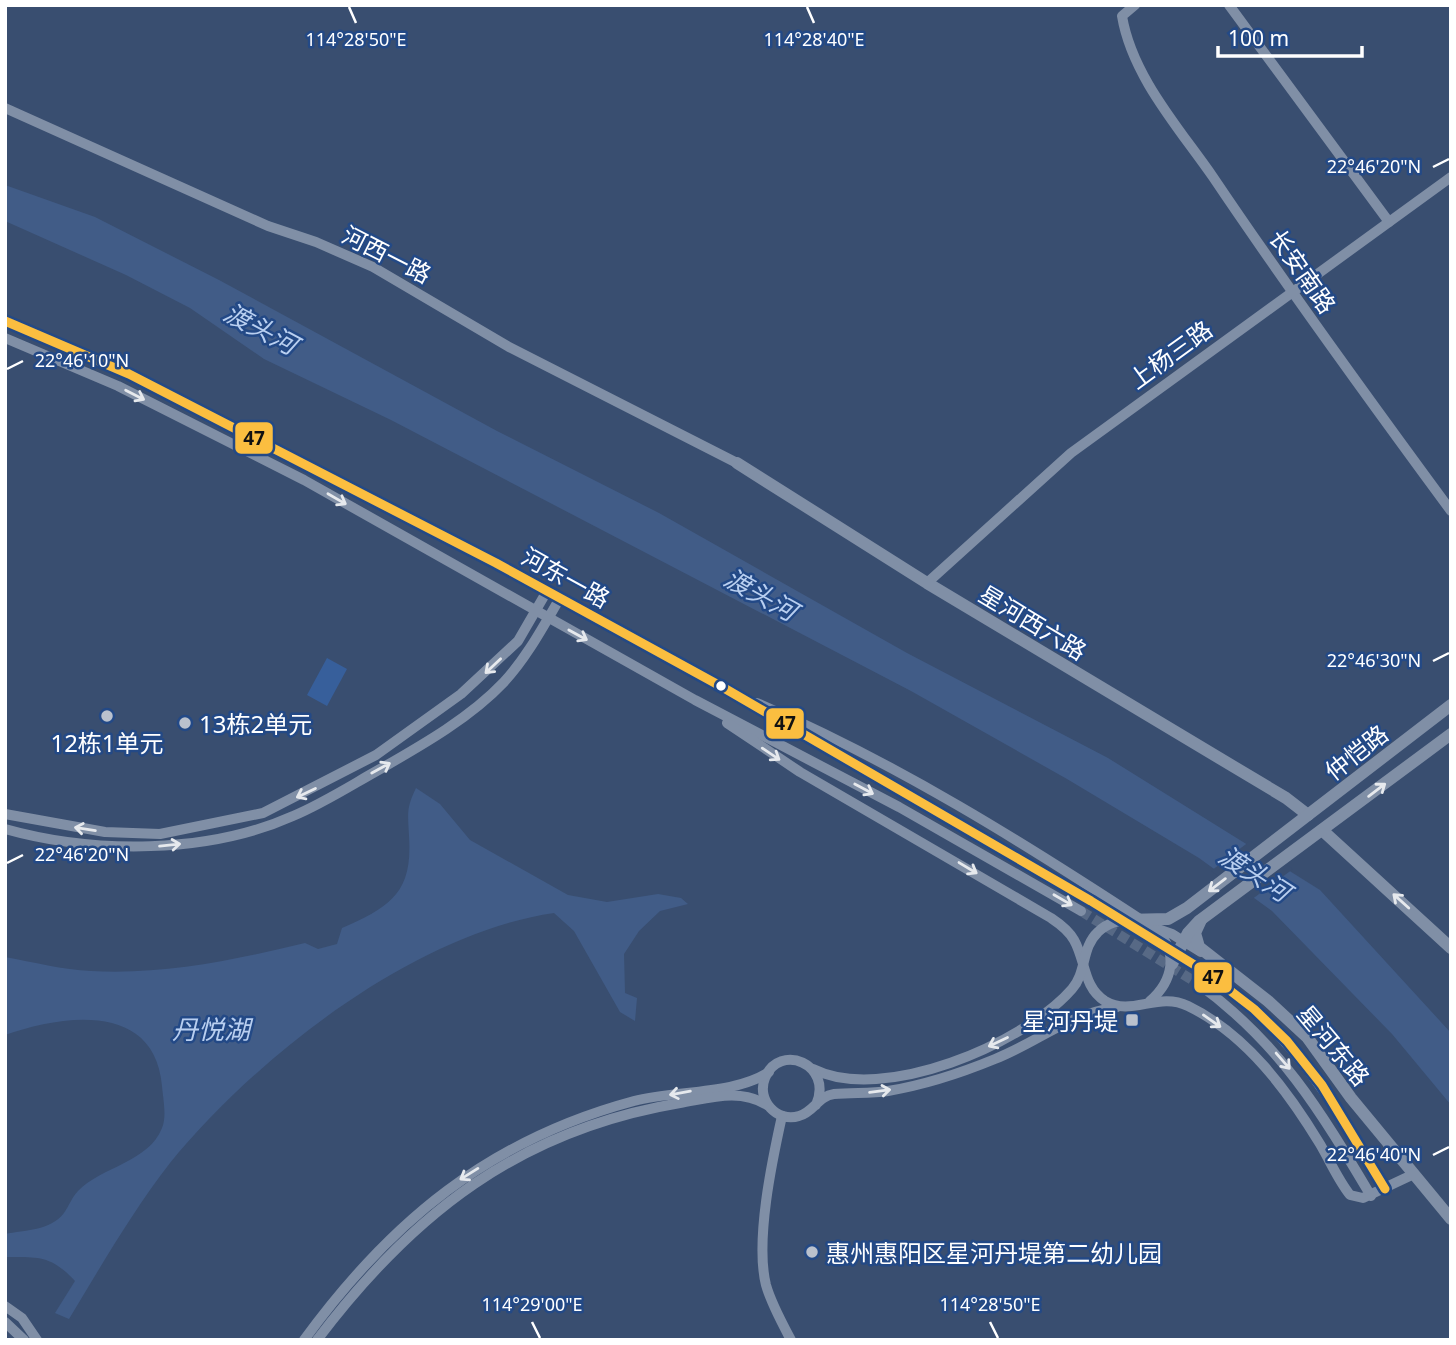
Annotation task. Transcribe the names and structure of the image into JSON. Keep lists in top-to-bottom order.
{
  "streets": {
    "street": [
      "河西一路",
      "长安南路",
      "上杨三路",
      "河东一路",
      "星河西六路",
      "仲恺路",
      "星河东路"
    ]
  },
  "crossings": [
    ["河西一路", "星河西六路"],
    ["长安南路", "上杨三路"],
    ["上杨三路", "星河西六路"],
    ["星河西六路", "仲恺路"],
    ["仲恺路", "星河东路"]
  ],
  "water": ["渡头河", "丹悦湖"],
  "places": {
    "other": ["12栋1单元", "13栋2单元", "惠州惠阳区星河丹堤第二幼儿园"],
    "transit": ["星河丹堤"]
  },
  "lines": ["transit line 47"],
  "scale_bar": "100 m",
  "coordinates": [
    "114°28'50\"E",
    "114°28'40\"E",
    "22°46'20\"N",
    "22°46'10\"N",
    "22°46'30\"N",
    "22°46'40\"N",
    "114°29'00\"E"
  ]
}
